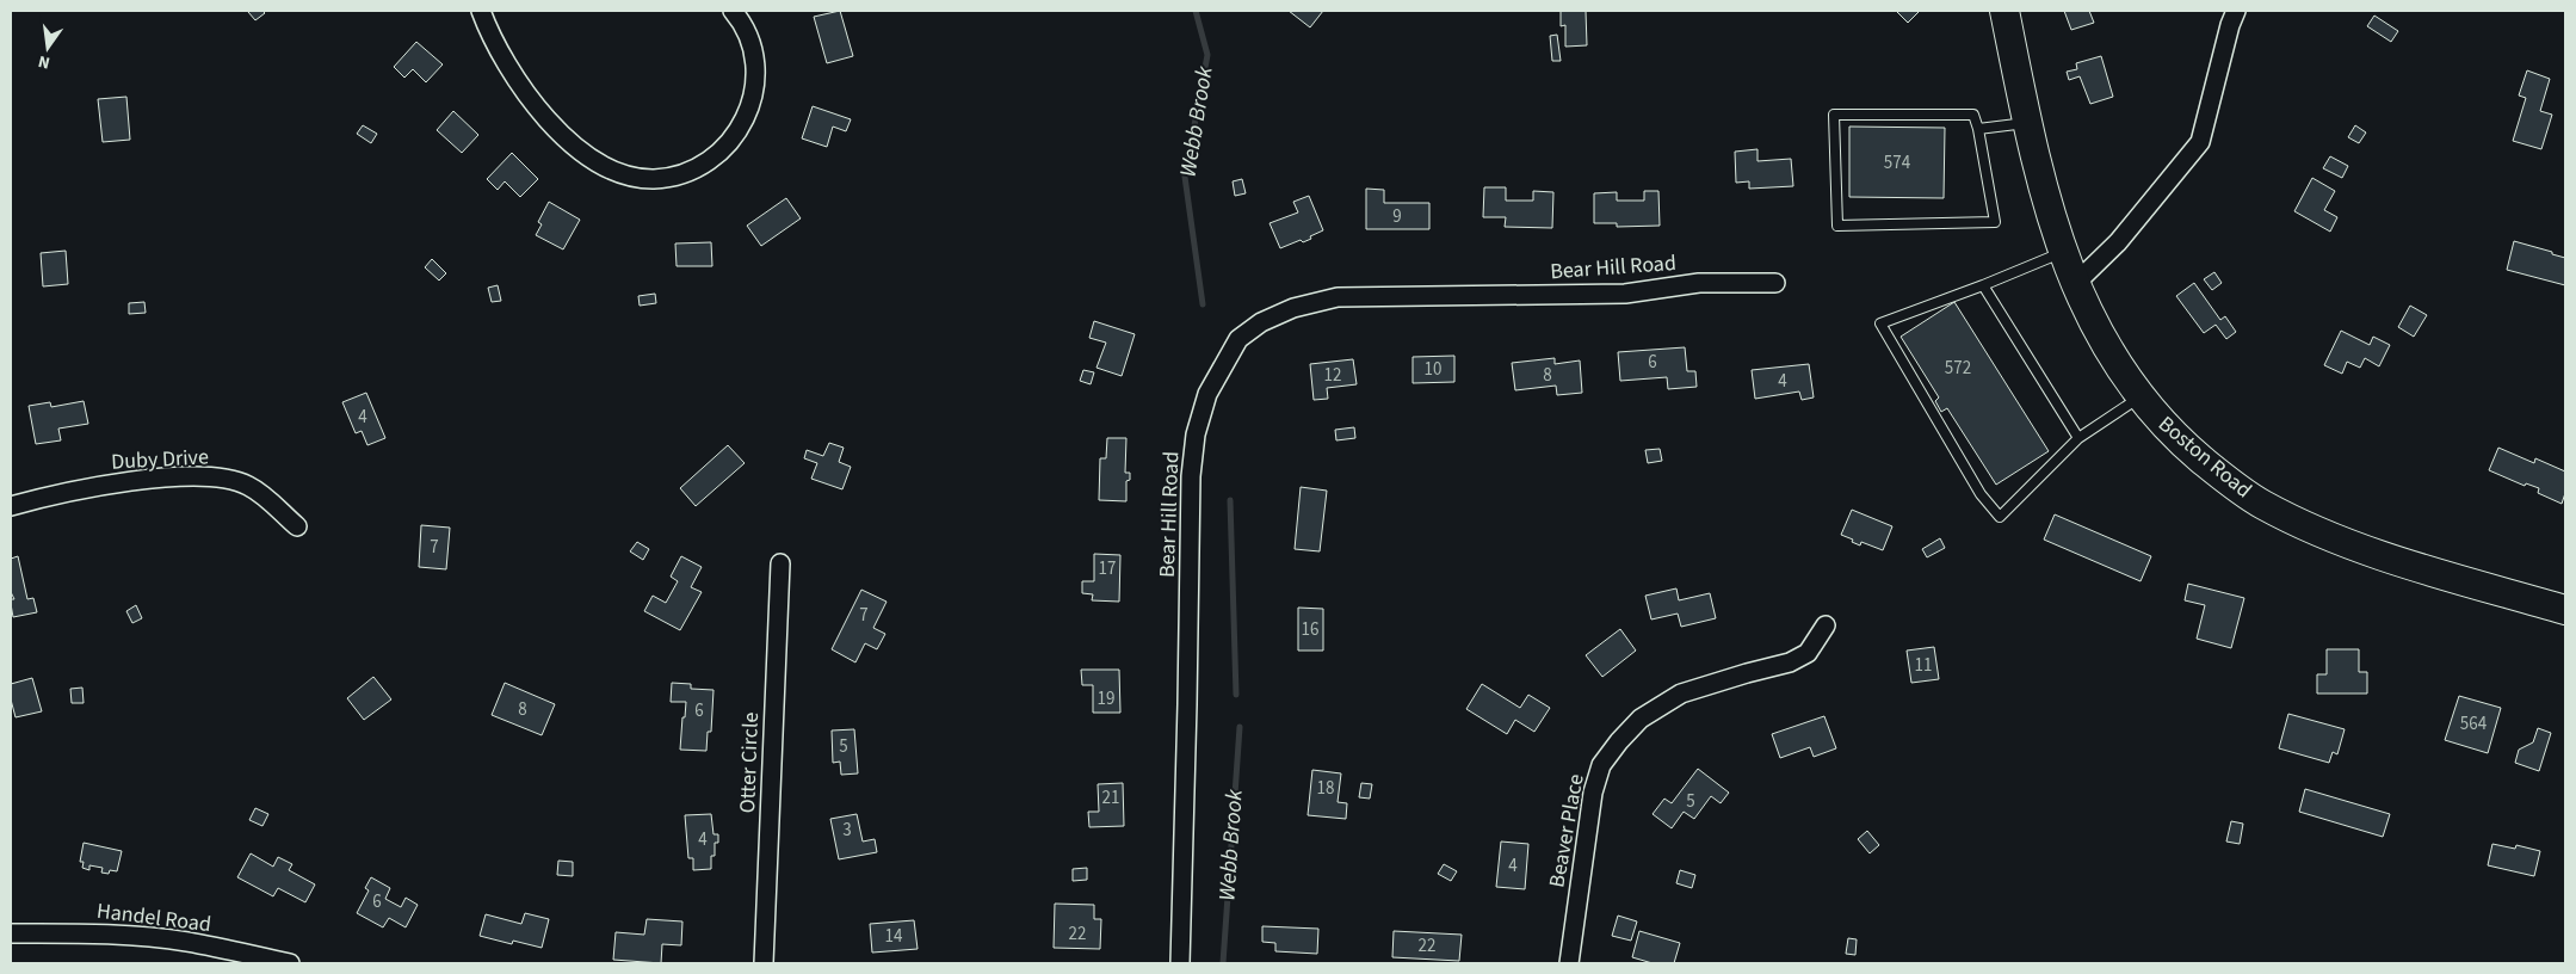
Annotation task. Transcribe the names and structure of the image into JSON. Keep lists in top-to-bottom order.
{
  "streets": {
    "main road": ["Boston Road"],
    "street": [
      "Bear Hill Road",
      "Duby Drive",
      "Otter Circle",
      "Beaver Place",
      "Handel Road"
    ]
  },
  "water": ["Webb Brook"],
  "house_numbers": [
    "574",
    "9",
    "6",
    "572",
    "10",
    "12",
    "8",
    "4",
    "4",
    "7",
    "17",
    "7",
    "16",
    "11",
    "19",
    "8",
    "6",
    "564",
    "5",
    "18",
    "21",
    "5",
    "3",
    "4",
    "4",
    "6",
    "22",
    "14",
    "22"
  ],
  "north": "bottom"
}
